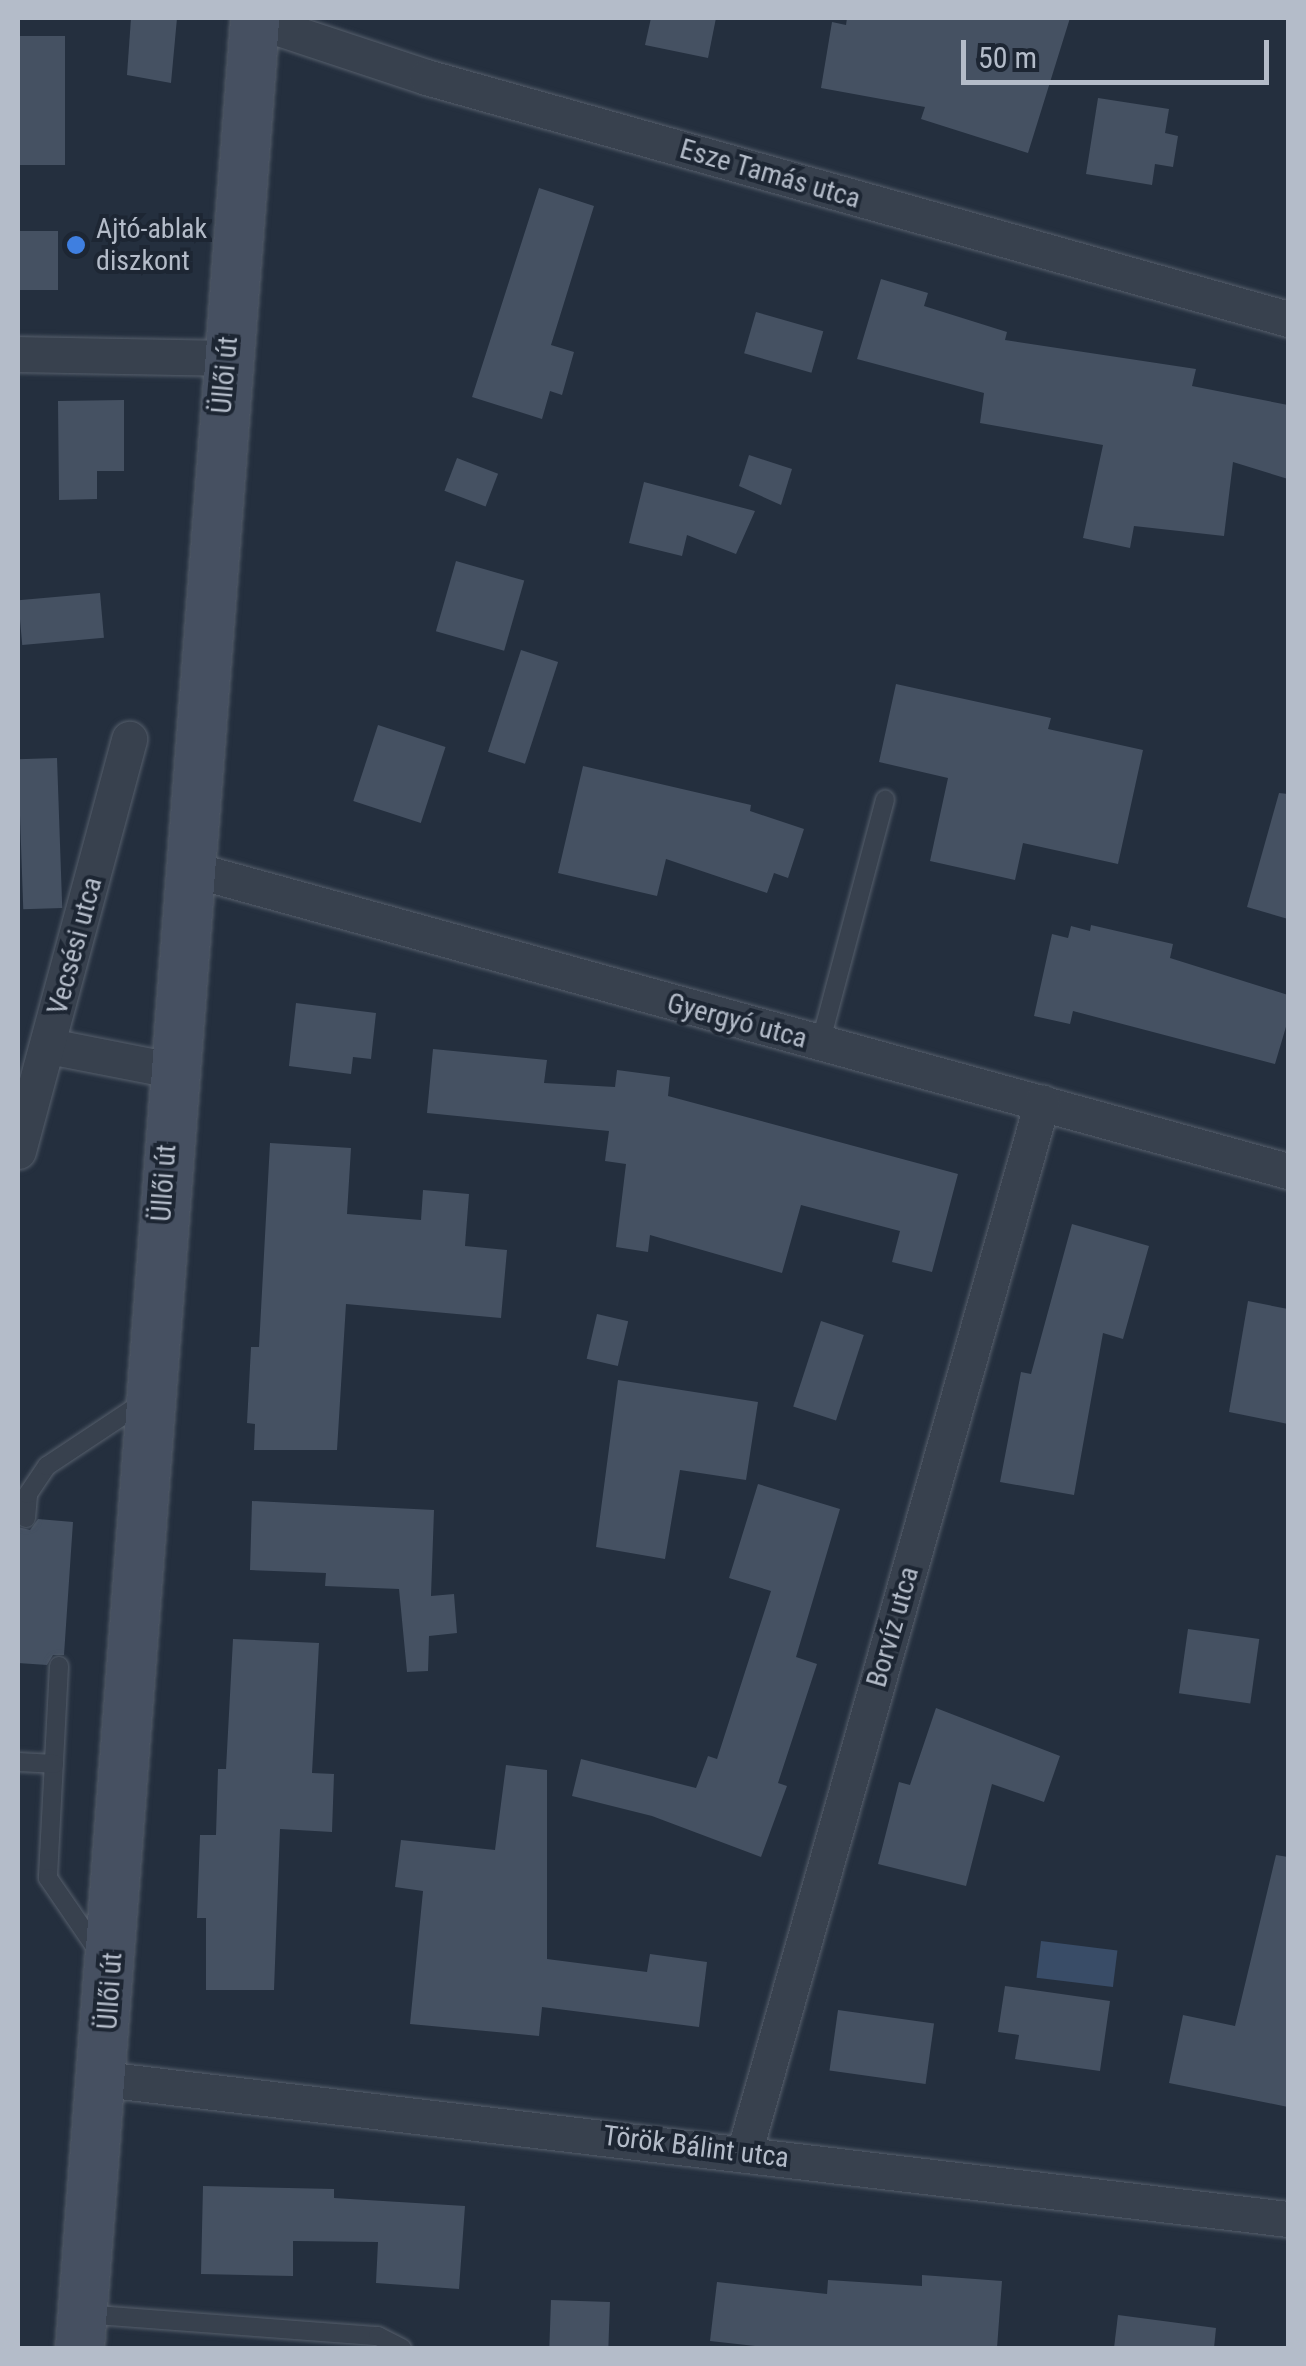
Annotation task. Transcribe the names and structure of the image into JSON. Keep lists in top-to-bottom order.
{
  "streets": {
    "main road": ["Üllői út"],
    "street": [
      "Esze Tamás utca",
      "Vecsési utca",
      "Gyergyó utca",
      "Borvíz utca",
      "Török Bálint utca"
    ]
  },
  "crossings": [
    ["Esze Tamás utca", "Üllői út"],
    ["Üllői út", "Gyergyó utca"],
    ["Üllői út", "Török Bálint utca"],
    ["Gyergyó utca", "Borvíz utca"],
    ["Borvíz utca", "Török Bálint utca"]
  ],
  "places": ["Ajtó-ablak diszkont"],
  "scale_bar": "50 m"
}
